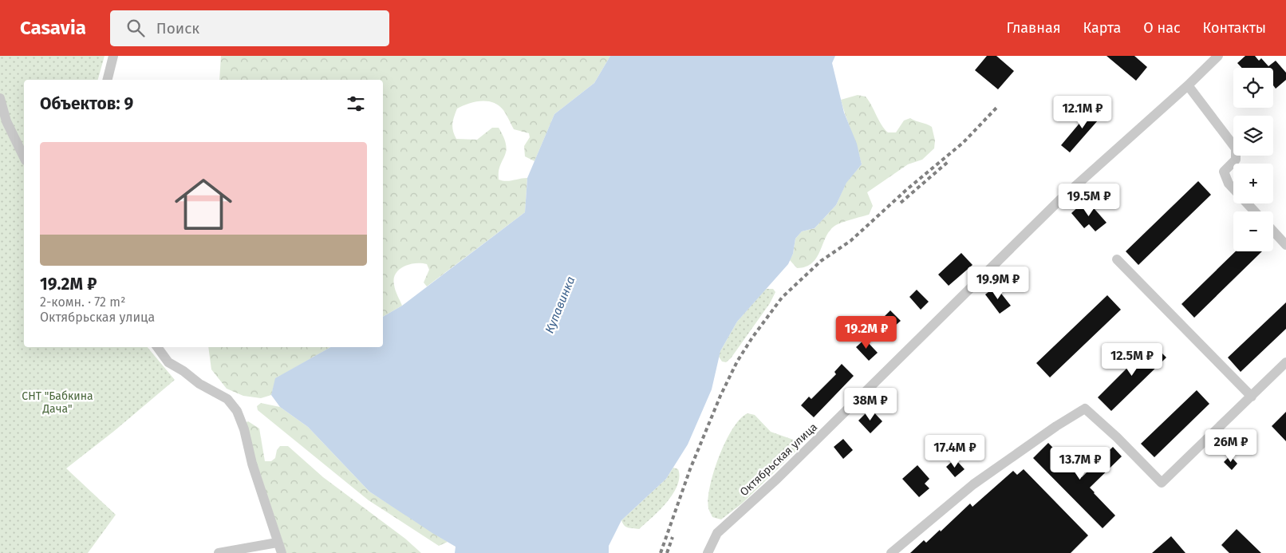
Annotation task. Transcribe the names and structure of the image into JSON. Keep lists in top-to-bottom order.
{
  "streets": {
    "street": ["Октябрьская улица"]
  },
  "water": ["Купавинка"],
  "parks": ["СНТ \"Бабкина Дача\""],
  "page": {
    "header": "Casavia",
    "search": "Поиск",
    "nav": [
      "Главная",
      "Карта",
      "О нас",
      "Контакты"
    ],
    "map_buttons": ["+", "−"],
    "heading": "Объектов: 9",
    "price": [
      "12.1M ₽",
      "19.5M ₽",
      "19.9M ₽",
      "19.2M ₽",
      "12.5M ₽",
      "38M ₽",
      "26M ₽",
      "17.4M ₽",
      "13.7M ₽"
    ],
    "list": [
      {
        "name": "19.2M ₽",
        "note": "2-комн. · 72 m² · Октябрьская улица"
      }
    ]
  }
}
